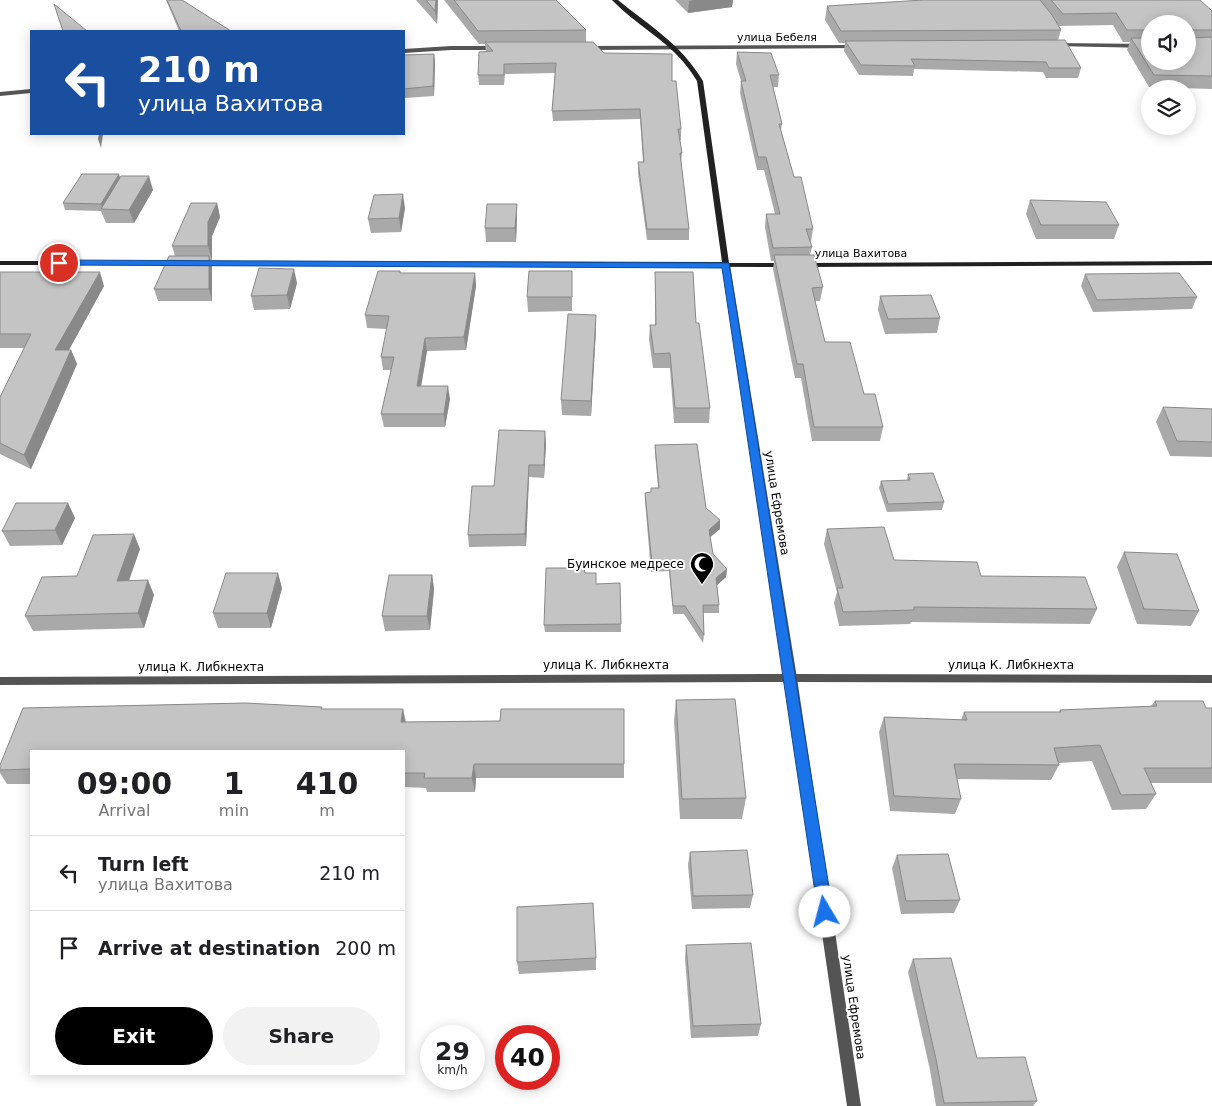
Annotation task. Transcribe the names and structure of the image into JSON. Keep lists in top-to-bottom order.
{
  "streets": {
    "main road": ["улица Вахитова", "улица Ефремова"],
    "street": ["улица Бебеля", "улица К. Либкнехта"]
  },
  "crossings": [
    ["улица Бебеля", "улица Ефремова"],
    ["улица Вахитова", "улица Ефремова"],
    ["улица Ефремова", "улица К. Либкнехта"]
  ],
  "places": {
    "mosque": ["Буинское медресе"]
  },
  "page": {
    "turn": ["210 m", "улица Вахитова"],
    "eta": [
      "09:00",
      "Arrival",
      "1",
      "min",
      "410",
      "m"
    ],
    "list": [
      {
        "name": "Turn left",
        "note": "улица Вахитова",
        "value": "210 m"
      },
      {
        "name": "Arrive at destination",
        "value": "200 m"
      }
    ],
    "buttons": ["Exit", "Share"],
    "speed": "29 km/h",
    "limit": "40"
  }
}
